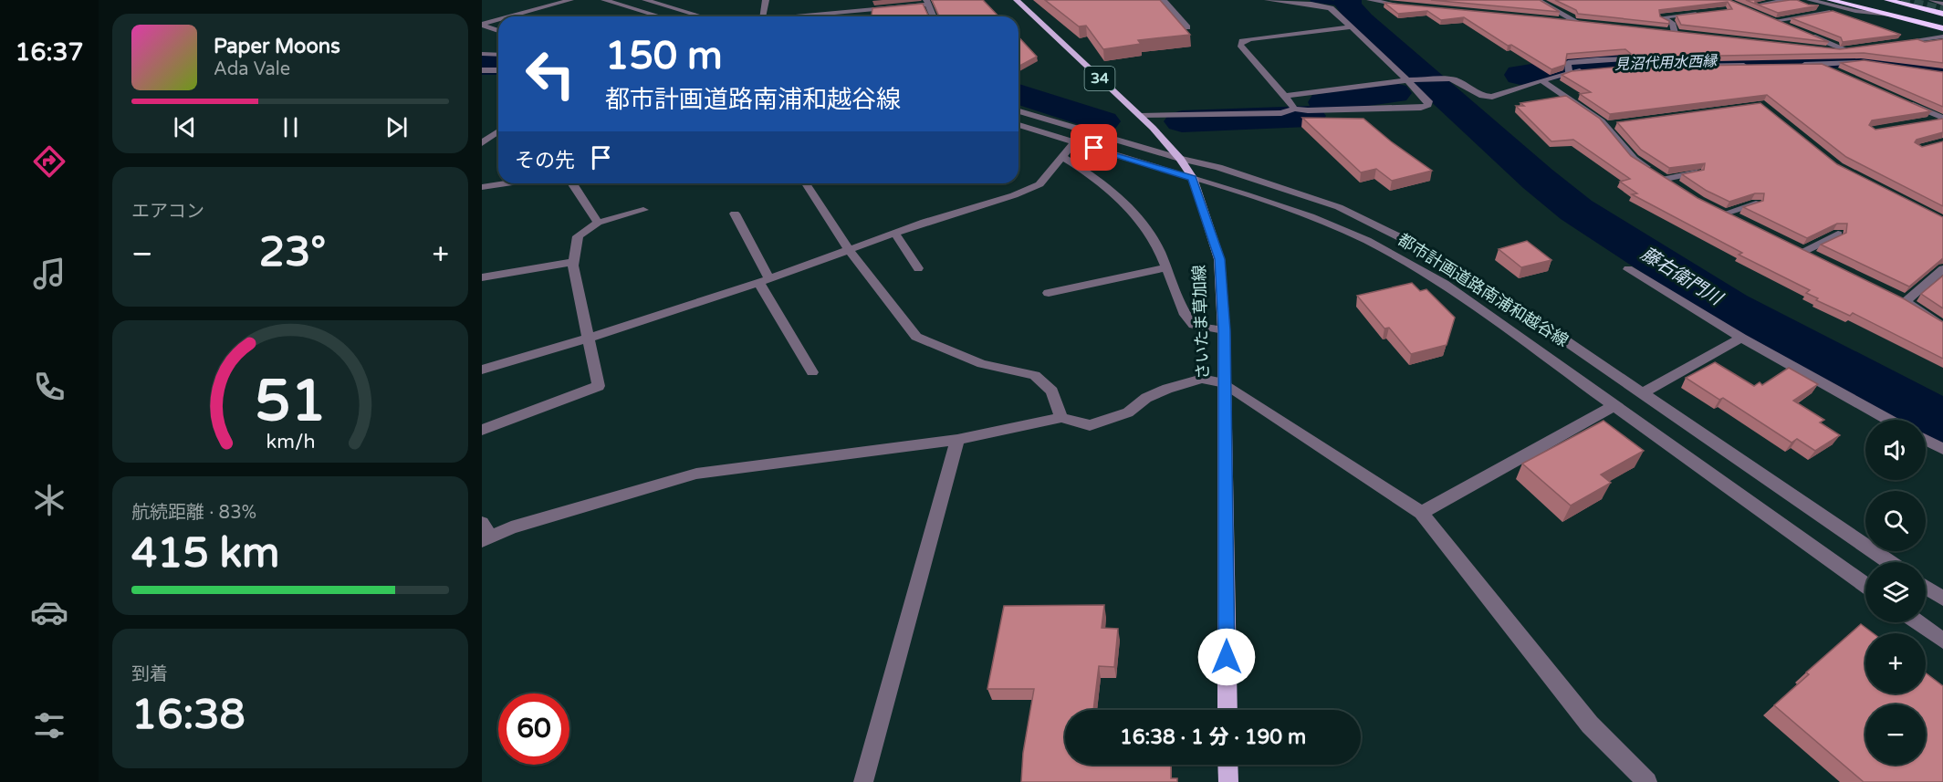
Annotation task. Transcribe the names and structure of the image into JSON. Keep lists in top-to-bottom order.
{
  "streets": {
    "main road": ["34", "さいたま草加線"],
    "street": ["都市計画道路南浦和越谷線"]
  },
  "crossings": [
    ["都市計画道路南浦和越谷線", "さいたま草加線"]
  ],
  "water": ["見沼代用水西縁", "藤右衛門川"],
  "page": {
    "tabs": "16:37",
    "turn": ["150 m", "都市計画道路南浦和越谷線"],
    "song": ["Paper Moons", "Ada Vale"],
    "then": "その先",
    "tile": [
      "エアコン",
      ["航続距離 · 83%", "415 km"],
      ["到着", "16:38"]
    ],
    "heat": ["−", "23°", "+"],
    "map_buttons": ["+", "−"],
    "limit": "60",
    "trip": "16:38 · 1 分 · 190 m",
    "gauge": ["51", "km/h"]
  }
}
